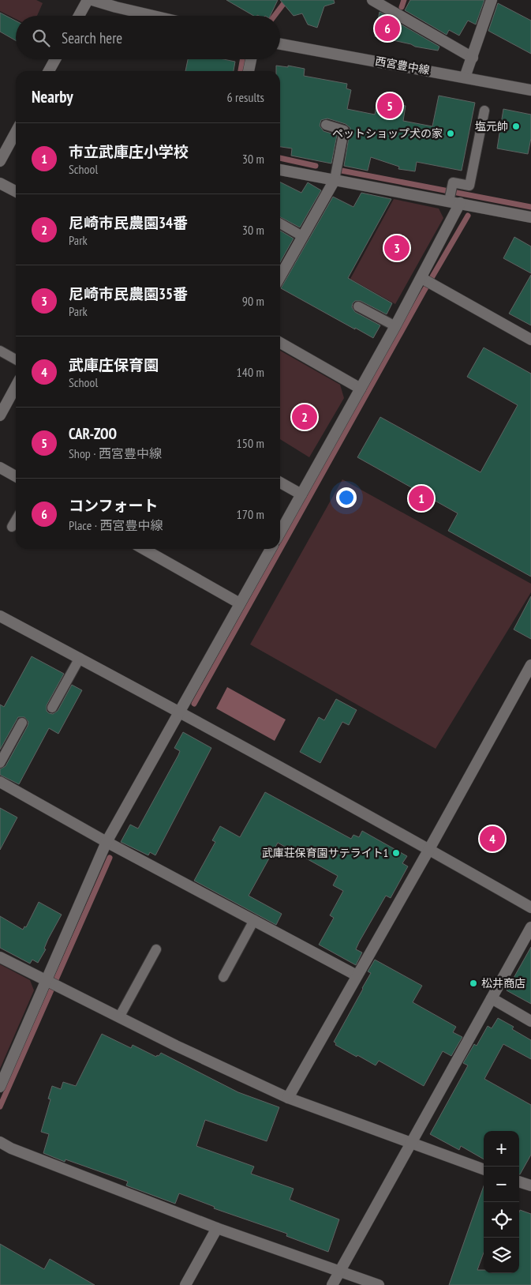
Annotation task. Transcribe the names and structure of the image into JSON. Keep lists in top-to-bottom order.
{
  "streets": {
    "street": ["西宮豊中線"]
  },
  "places": [
    "塩元帥",
    "ペットショップ犬の家",
    "武庫荘保育園サテライト1",
    "松井商店"
  ],
  "page": {
    "pins": [
      "6",
      "5",
      "3",
      "2",
      "1",
      "4"
    ],
    "search": "Search here",
    "heading": ["Nearby", "6 results"],
    "list": [
      {
        "mark": "1",
        "name": "市立武庫庄小学校",
        "note": "School",
        "value": "30 m"
      },
      {
        "mark": "2",
        "name": "尼崎市民農園34番",
        "note": "Park",
        "value": "30 m"
      },
      {
        "mark": "3",
        "name": "尼崎市民農園35番",
        "note": "Park",
        "value": "90 m"
      },
      {
        "mark": "4",
        "name": "武庫庄保育園",
        "note": "School",
        "value": "140 m"
      },
      {
        "mark": "5",
        "name": "CAR-ZOO",
        "note": "Shop · 西宮豊中線",
        "value": "150 m"
      },
      {
        "mark": "6",
        "name": "コンフォート",
        "note": "Place · 西宮豊中線",
        "value": "170 m"
      }
    ],
    "map_buttons": ["+", "−"]
  }
}
